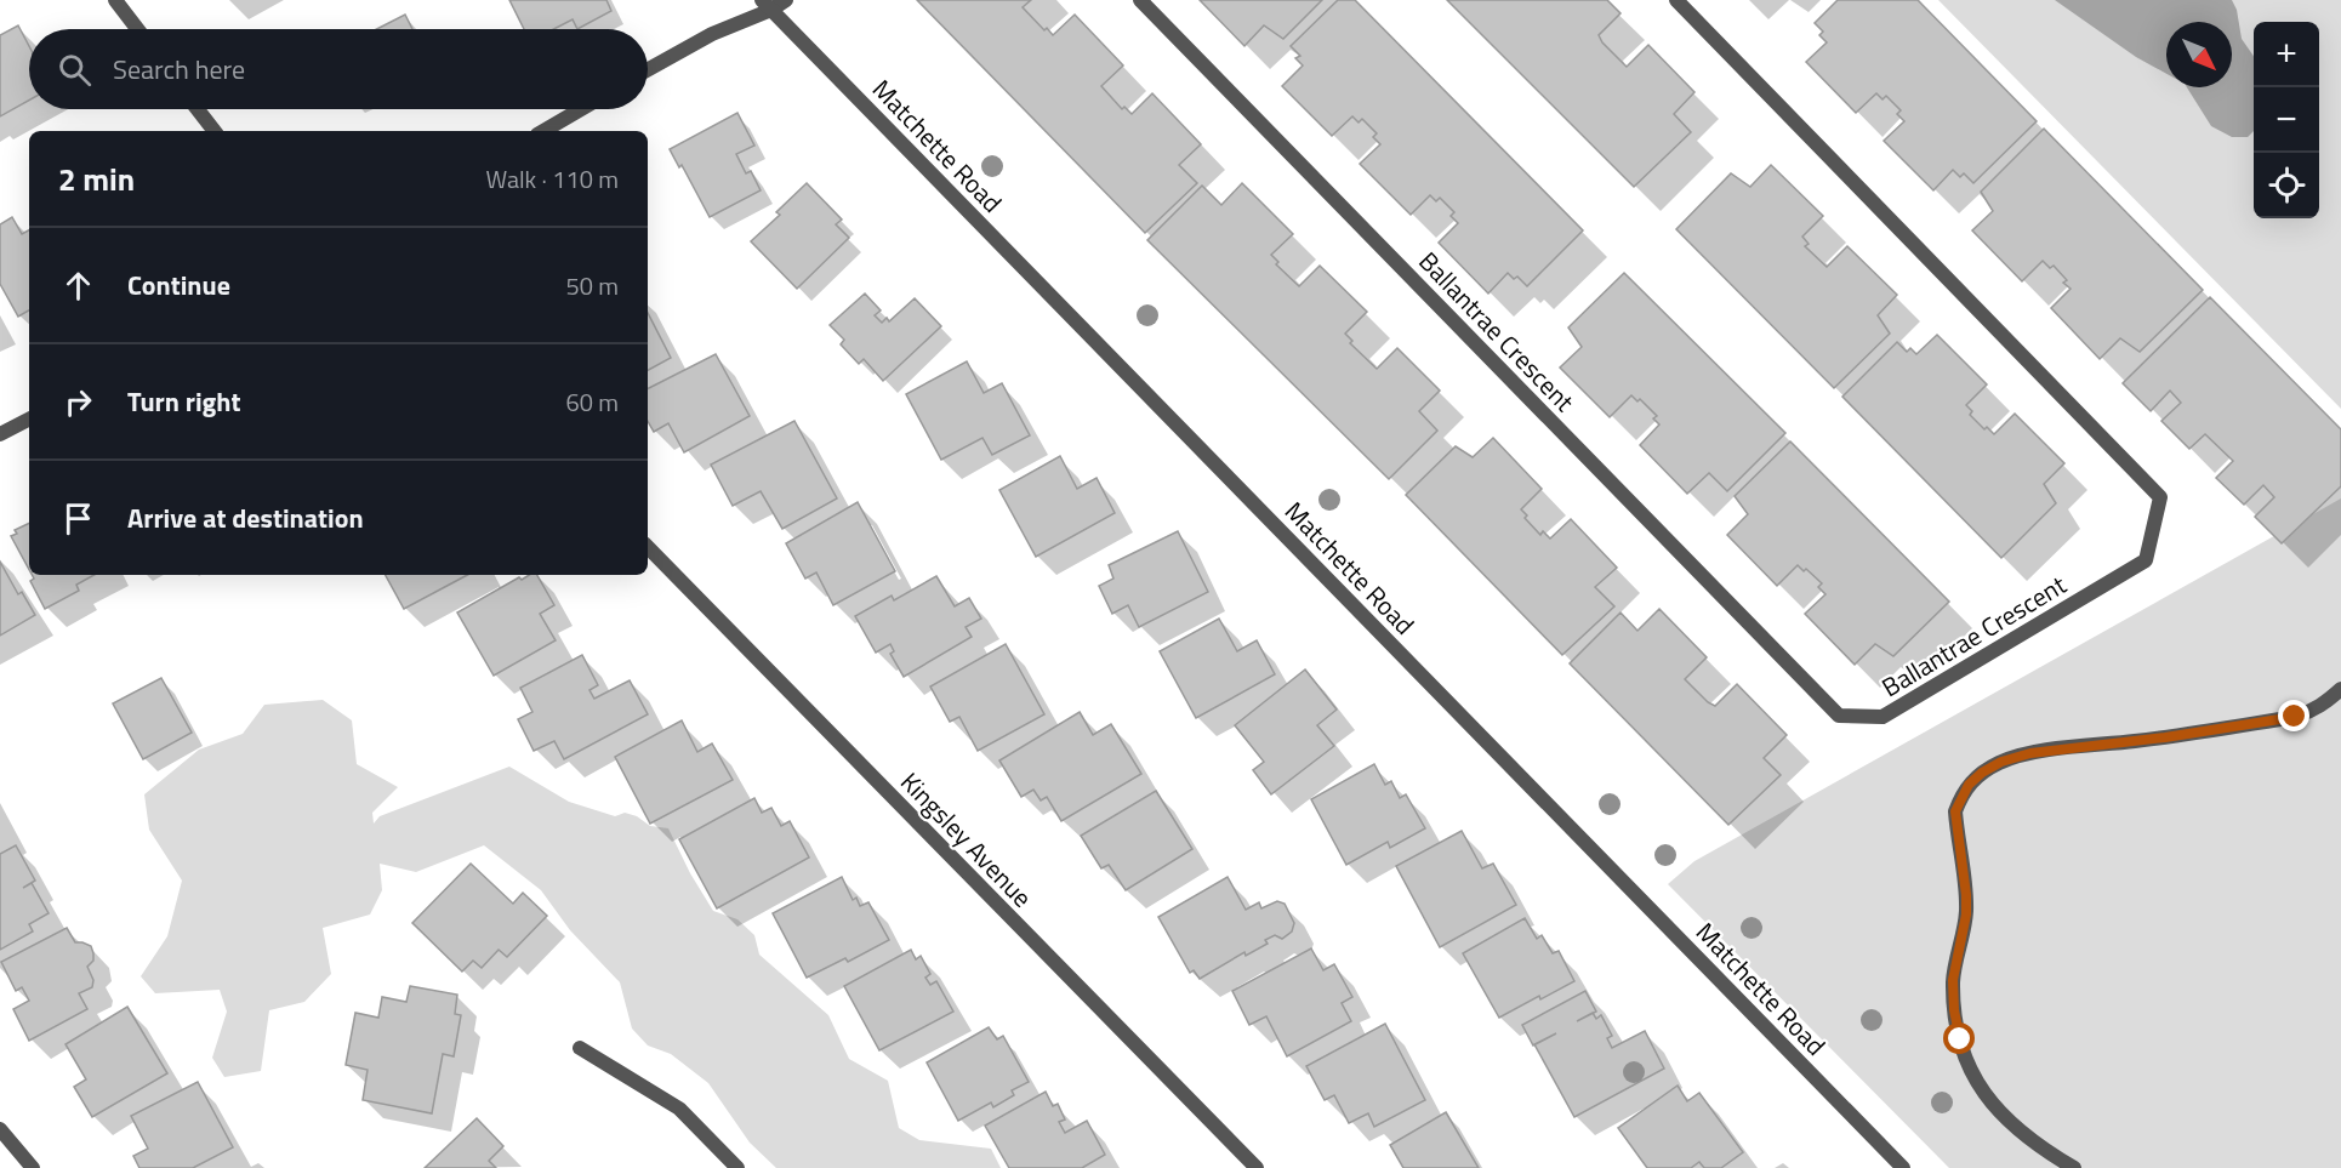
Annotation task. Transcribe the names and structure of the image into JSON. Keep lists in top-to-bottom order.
{
  "streets": {
    "street": ["Matchette Road", "Ballantrae Crescent", "Kingsley Avenue"]
  },
  "north": "bottom right",
  "page": {
    "map_buttons": ["+", "−"],
    "search": "Search here",
    "heading": ["2 min", "Walk · 110 m"],
    "list": [
      ["Continue", "50 m"],
      ["Turn right", "60 m"],
      "Arrive at destination"
    ]
  }
}
